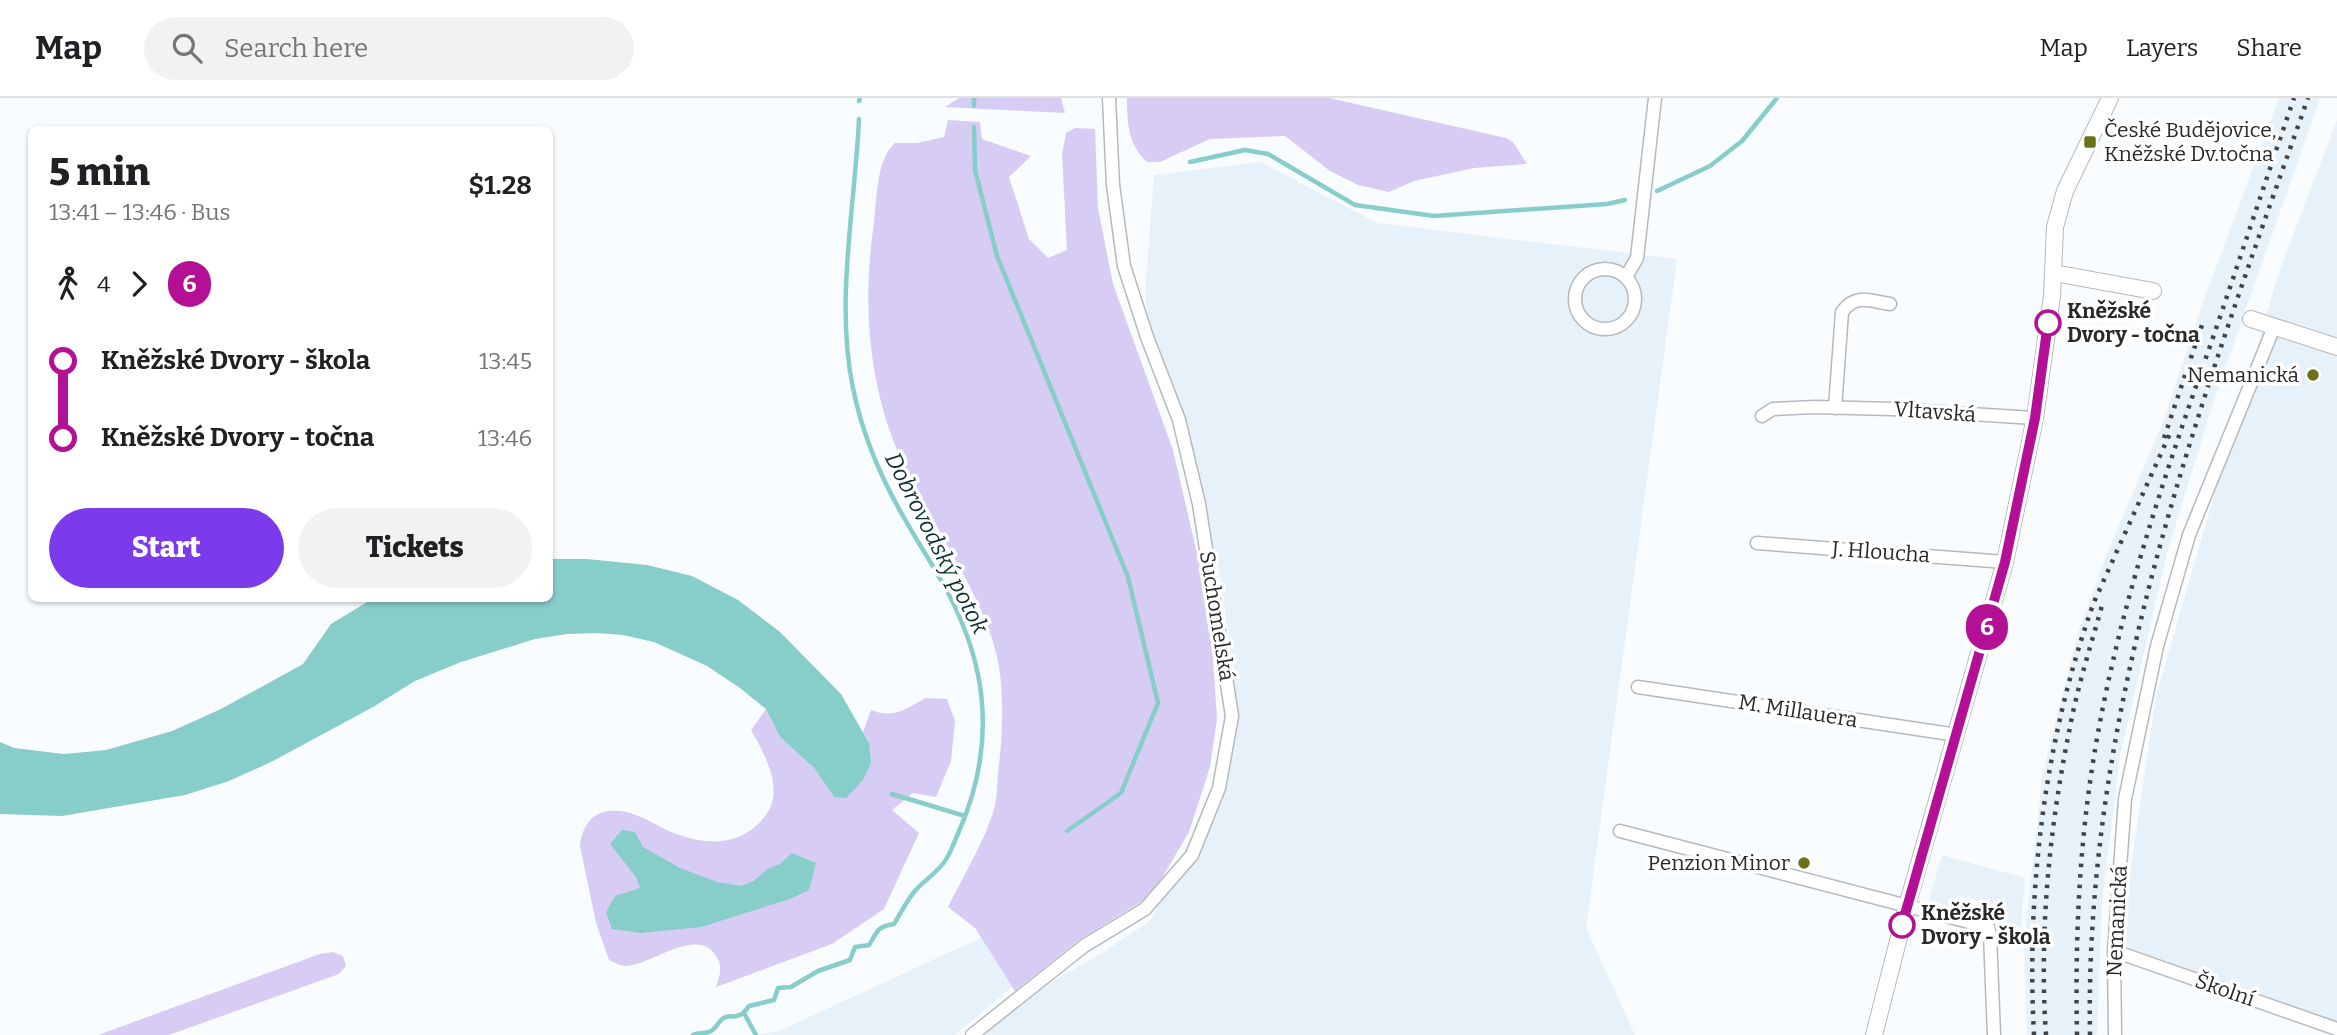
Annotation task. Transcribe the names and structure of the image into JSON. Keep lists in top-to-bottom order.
{
  "streets": {
    "street": [
      "Vltavská",
      "J. Hloucha",
      "Suchomelská",
      "M. Millauera",
      "Nemanická",
      "Školní"
    ]
  },
  "crossings": [
    ["Nemanická", "Školní"]
  ],
  "water": ["Dobrovodský potok"],
  "places": {
    "transit": ["České Budějovice, Kněžské Dv.točna"],
    "other": [
      "Kněžské Dvory - točna",
      "Nemanická",
      "Penzion Minor",
      "Kněžské Dvory - škola"
    ]
  },
  "lines": ["bus line 6"],
  "page": {
    "header": "Map",
    "search": "Search here",
    "nav": ["Map", "Layers", "Share"],
    "on_map": "6",
    "heading": ["5 min", "13:41 – 13:46 · Bus", "$1.28"],
    "legs": ["4", "6"],
    "list": [
      {
        "name": "Kněžské Dvory - škola",
        "value": "13:45"
      },
      {
        "name": "Kněžské Dvory - točna",
        "value": "13:46"
      }
    ],
    "buttons": ["Start", "Tickets"]
  }
}
